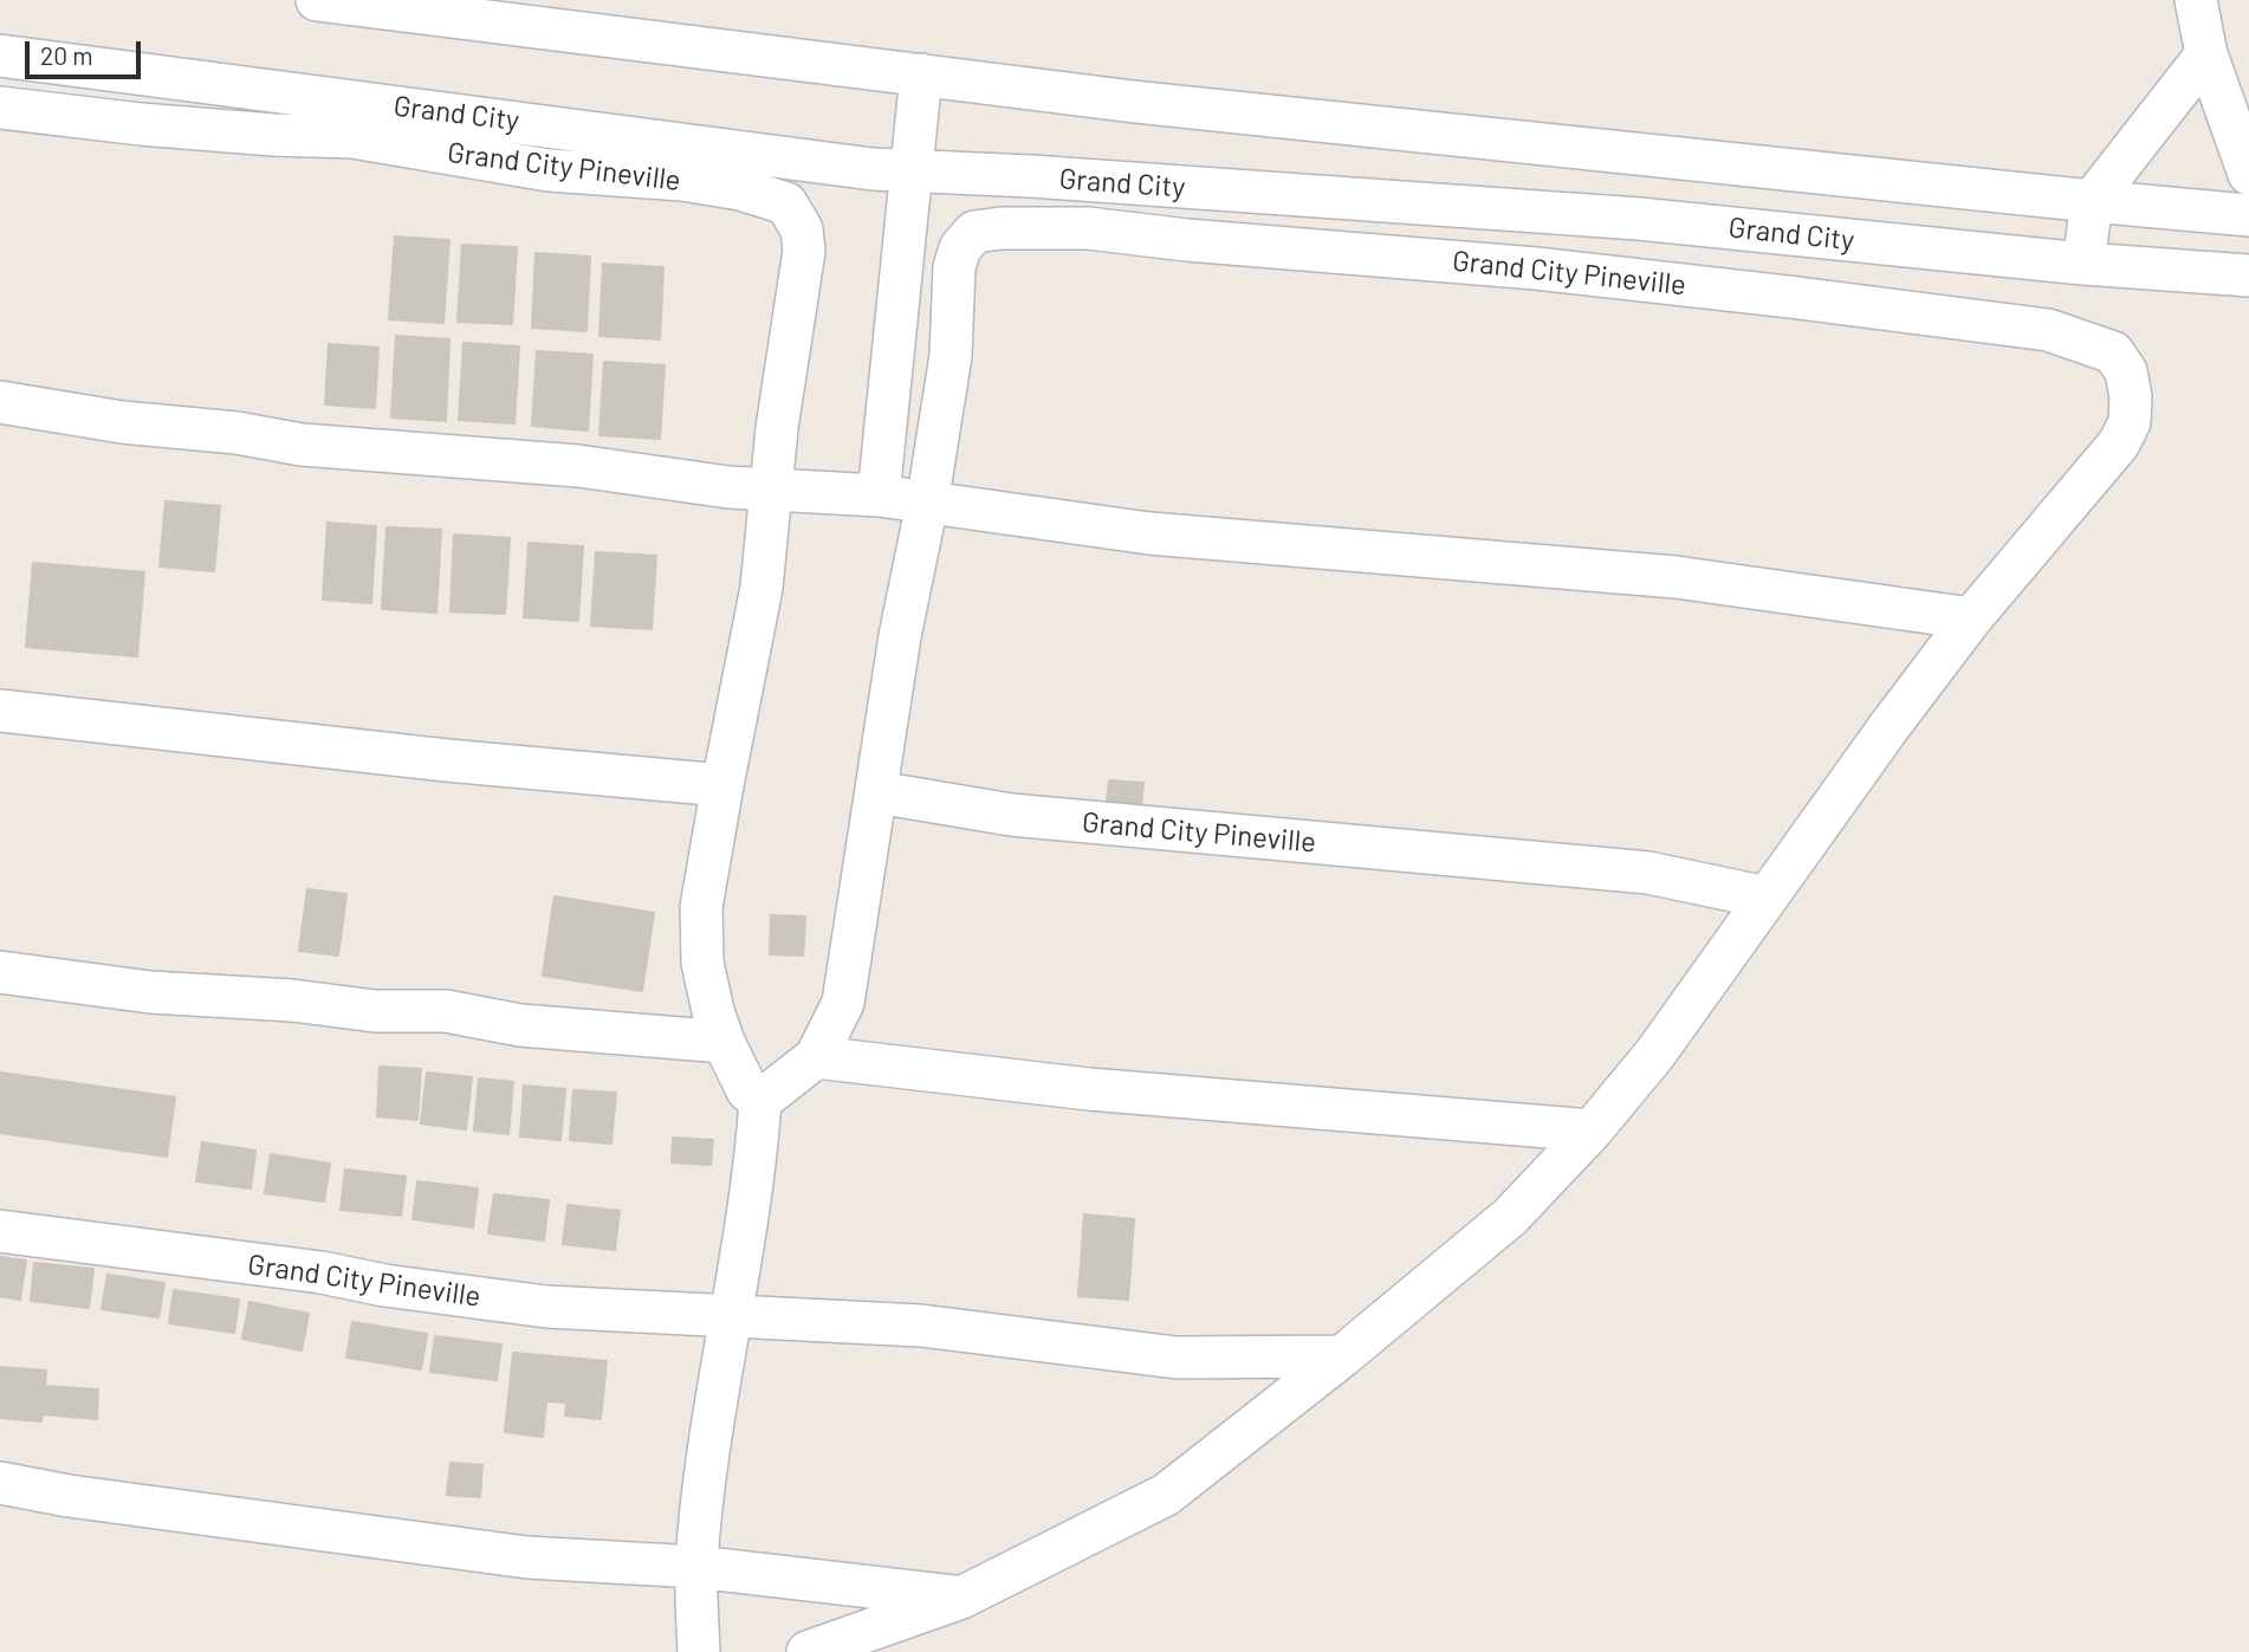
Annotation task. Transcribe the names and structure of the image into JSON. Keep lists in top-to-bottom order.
{
  "streets": {
    "street": ["Grand City", "Grand City Pineville"]
  },
  "scale_bar": "20 m"
}
